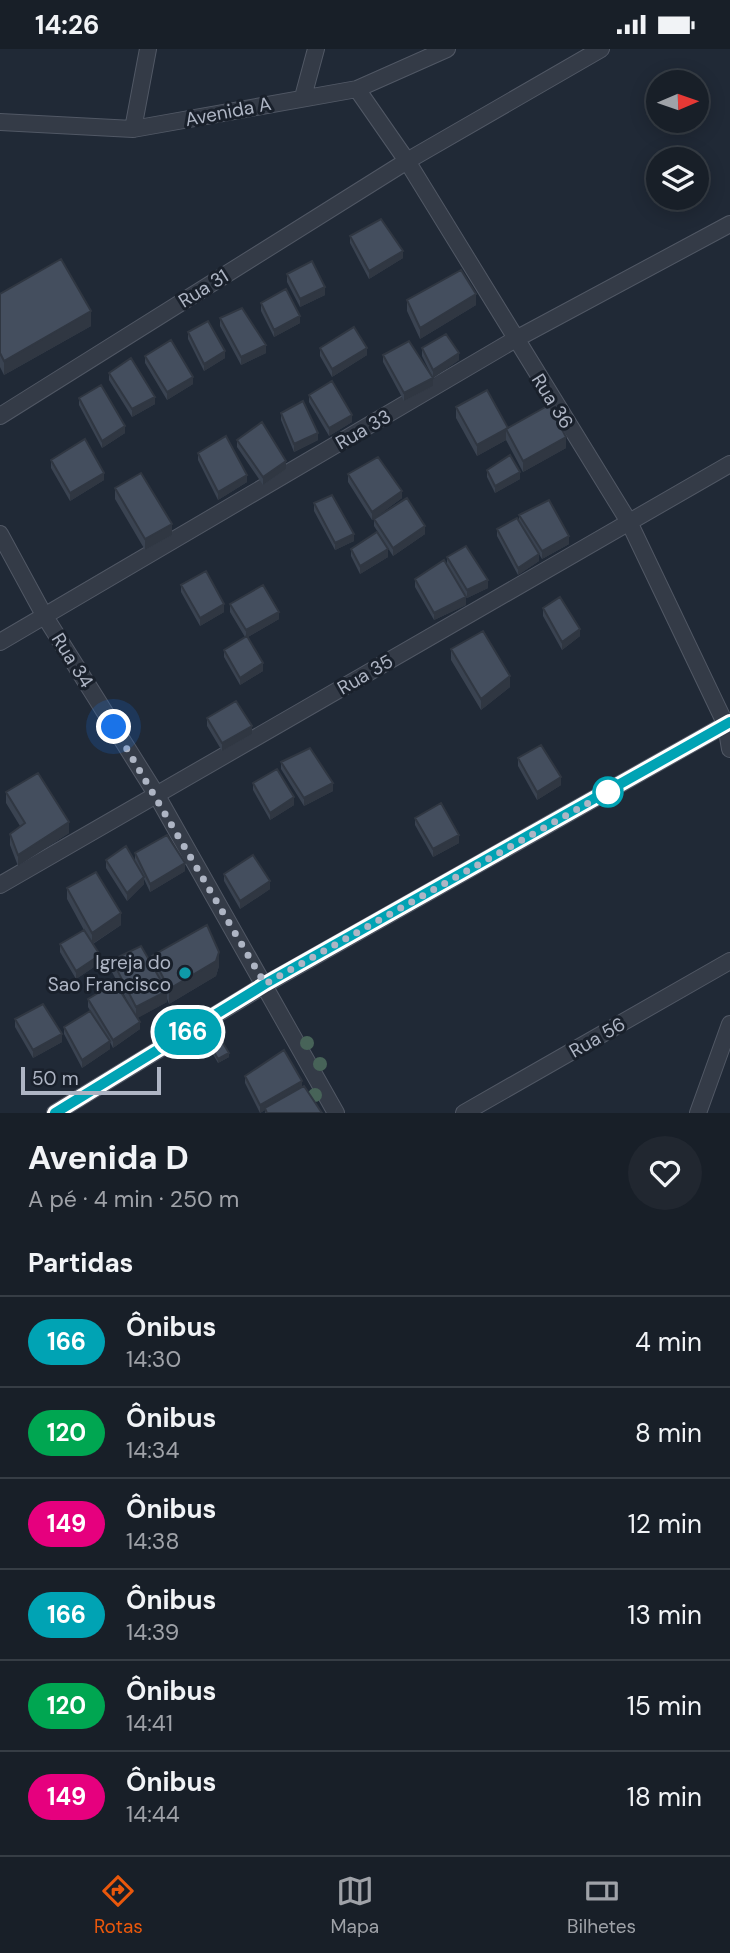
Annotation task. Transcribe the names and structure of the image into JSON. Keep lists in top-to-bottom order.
{
  "streets": {
    "street": [
      "Avenida A",
      "Rua 31",
      "Rua 36",
      "Rua 33",
      "Rua 34",
      "Rua 35",
      "Rua 56"
    ]
  },
  "crossings": [
    ["Avenida A", "Rua 36"],
    ["Rua 31", "Rua 36"],
    ["Rua 36", "Rua 33"],
    ["Rua 36", "Rua 35"],
    ["Rua 33", "Rua 34"],
    ["Rua 34", "Rua 35"]
  ],
  "places": ["Igreja do Sao Francisco"],
  "lines": ["bus line 166"],
  "scale_bar": "50 m",
  "north": "right",
  "page": {
    "status": "14:26",
    "on_map": "166",
    "scale": "50 m",
    "heading": [
      ["Avenida D", "A pé · 4 min · 250 m"],
      "Partidas"
    ],
    "list": [
      {
        "mark": "166",
        "name": "Ônibus",
        "note": "14:30",
        "value": "4 min"
      },
      {
        "mark": "120",
        "name": "Ônibus",
        "note": "14:34",
        "value": "8 min"
      },
      {
        "mark": "149",
        "name": "Ônibus",
        "note": "14:38",
        "value": "12 min"
      },
      {
        "mark": "166",
        "name": "Ônibus",
        "note": "14:39",
        "value": "13 min"
      },
      {
        "mark": "120",
        "name": "Ônibus",
        "note": "14:41",
        "value": "15 min"
      },
      {
        "mark": "149",
        "name": "Ônibus",
        "note": "14:44",
        "value": "18 min"
      }
    ],
    "tabs": ["Rotas", "Mapa", "Bilhetes"]
  }
}
